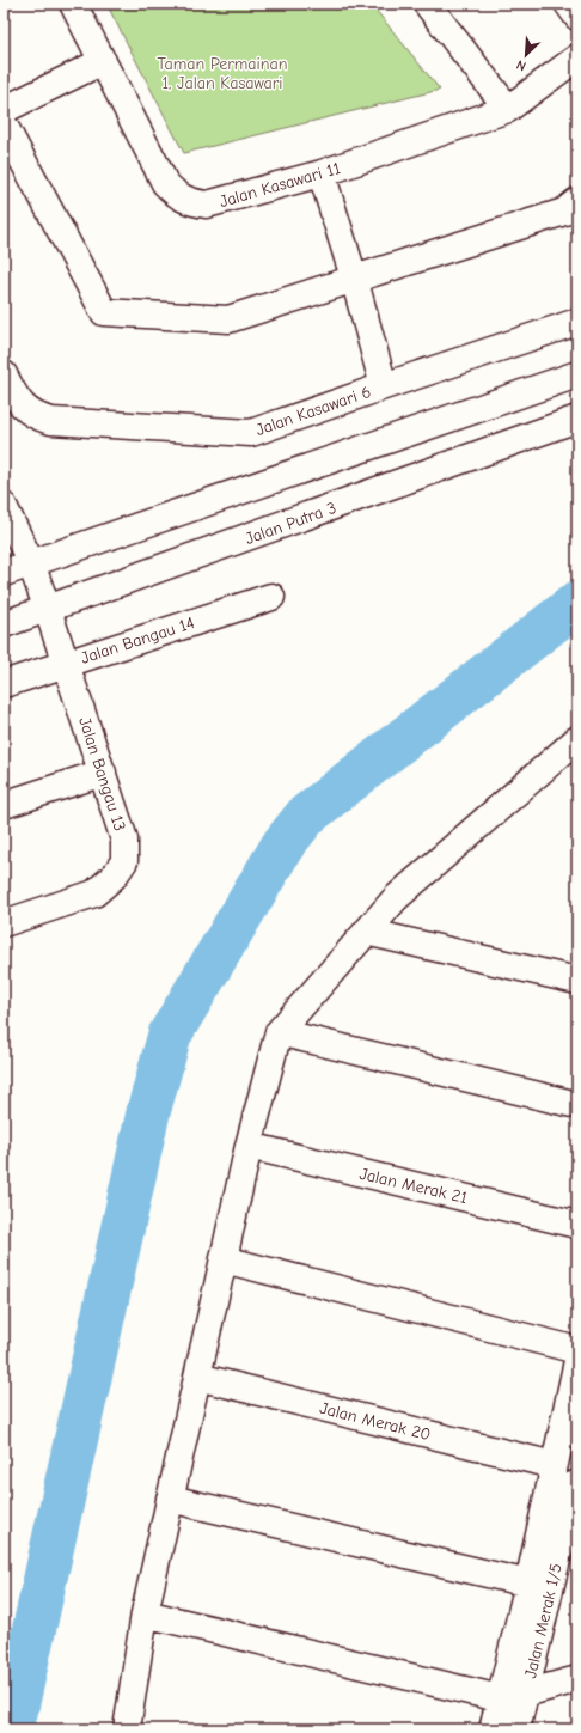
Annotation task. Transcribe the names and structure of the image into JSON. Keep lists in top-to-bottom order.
{
  "streets": {
    "street": [
      "Jalan Kasawari 11",
      "Jalan Kasawari 6",
      "Jalan Putra 3",
      "Jalan Bangau 14",
      "Jalan Bangau 13",
      "Jalan Merak 21",
      "Jalan Merak 20",
      "Jalan Merak 1/5"
    ]
  },
  "crossings": [
    ["Jalan Putra 3", "Jalan Bangau 13"],
    ["Jalan Bangau 14", "Jalan Bangau 13"]
  ],
  "parks": ["Taman Permainan 1, Jalan Kasawari"],
  "north": "bottom left"
}
